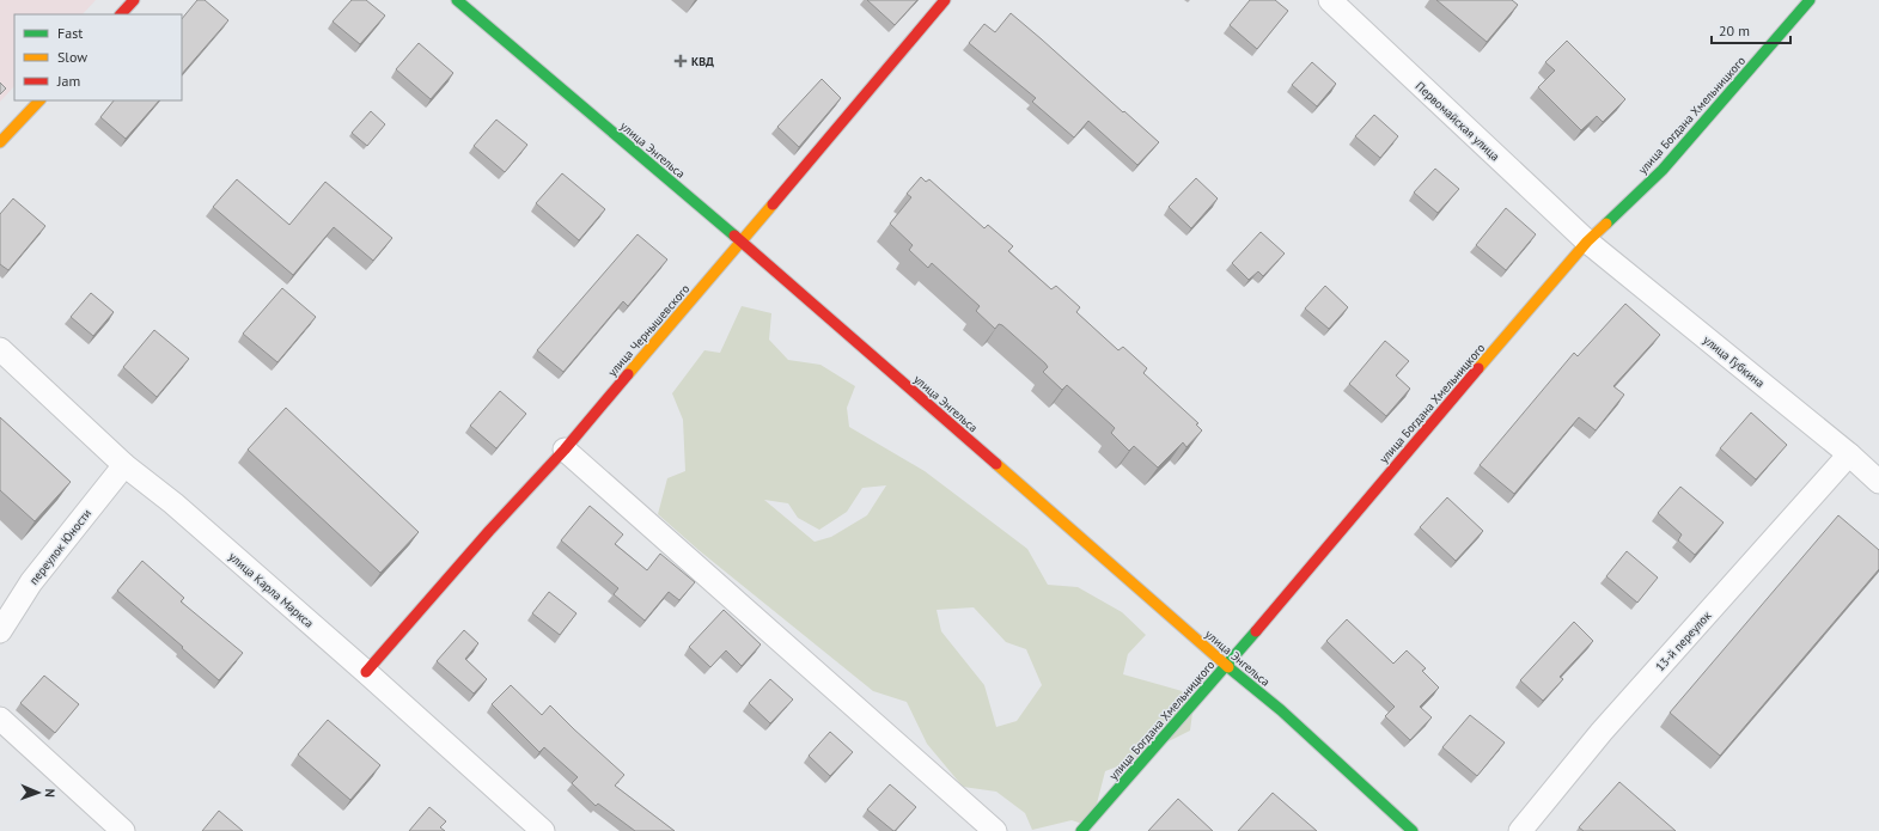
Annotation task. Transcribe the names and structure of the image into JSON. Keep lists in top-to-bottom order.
{
  "streets": {
    "street": [
      "улица Богдана Хмельницкого",
      "Первомайская улица",
      "улица Энгельса",
      "улица Чернышевского",
      "улица Губкина",
      "переулок Юности",
      "улица Карла Маркса",
      "13-й переулок"
    ]
  },
  "crossings": [
    ["улица Богдана Хмельницкого", "Первомайская улица"],
    ["улица Богдана Хмельницкого", "улица Энгельса"],
    ["улица Богдана Хмельницкого", "улица Губкина"],
    ["Первомайская улица", "улица Губкина"],
    ["улица Энгельса", "улица Чернышевского"],
    ["улица Чернышевского", "улица Карла Маркса"],
    ["улица Губкина", "13-й переулок"],
    ["переулок Юности", "улица Карла Маркса"]
  ],
  "places": {
    "health": ["КВД"]
  },
  "legend": ["Fast", "Slow", "Jam"],
  "scale_bar": "20 m",
  "north": "right"
}
